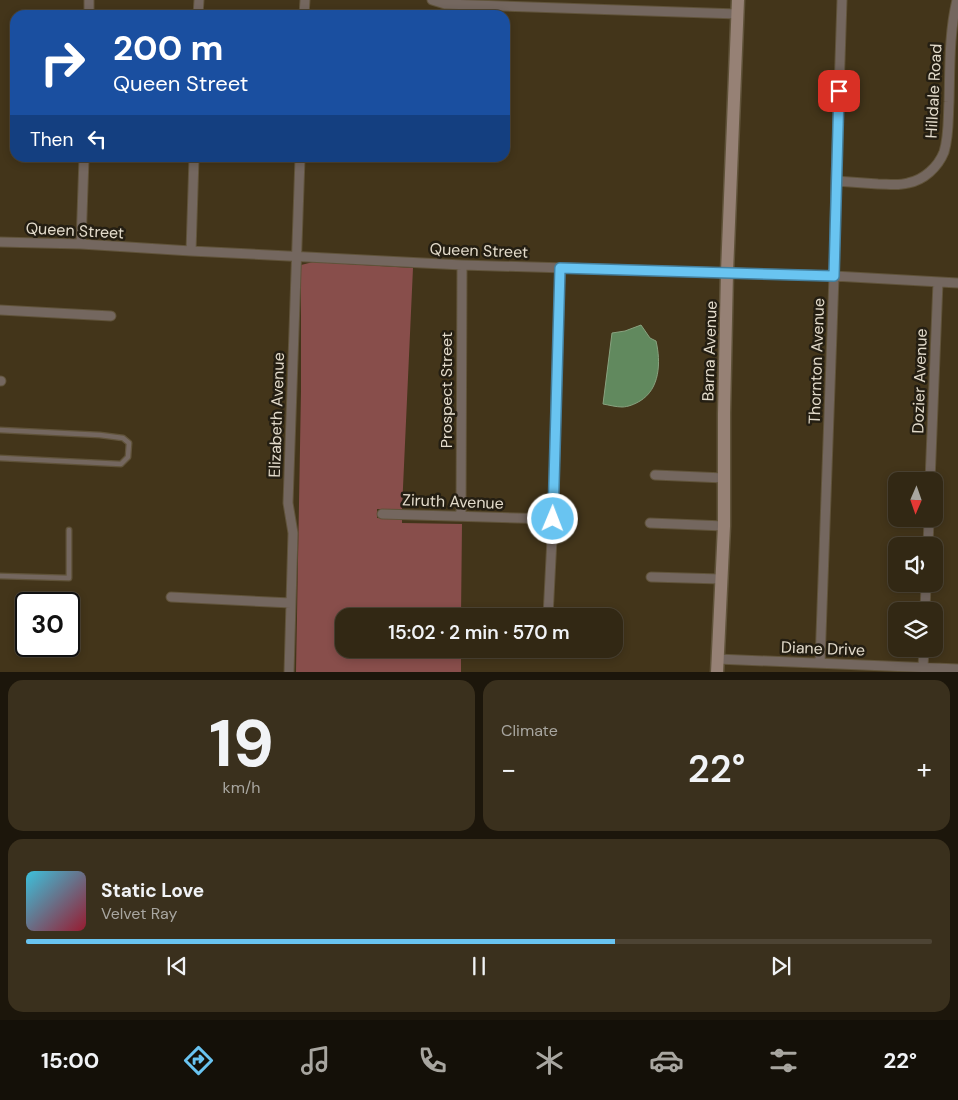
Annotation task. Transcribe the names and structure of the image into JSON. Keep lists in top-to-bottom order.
{
  "streets": {
    "street": [
      "Hilldale Road",
      "Queen Street",
      "Barna Avenue",
      "Thornton Avenue",
      "Dozier Avenue",
      "Prospect Street",
      "Elizabeth Avenue",
      "Ziruth Avenue",
      "Diane Drive"
    ]
  },
  "crossings": [
    ["Hilldale Road", "Thornton Avenue"],
    ["Queen Street", "Barna Avenue"],
    ["Queen Street", "Thornton Avenue"],
    ["Queen Street", "Dozier Avenue"],
    ["Queen Street", "Prospect Street"],
    ["Queen Street", "Elizabeth Avenue"],
    ["Barna Avenue", "Diane Drive"],
    ["Thornton Avenue", "Diane Drive"],
    ["Prospect Street", "Ziruth Avenue"]
  ],
  "north": "bottom",
  "page": {
    "turn": ["200 m", "Queen Street"],
    "then": "Then",
    "limit": "30",
    "trip": "15:02 · 2 min · 570 m",
    "tile": [
      ["19", "km/h"],
      "Climate"
    ],
    "heat": ["−", "22°", "+"],
    "song": ["Static Love", "Velvet Ray"],
    "tabs": ["15:00", "22°"]
  }
}
